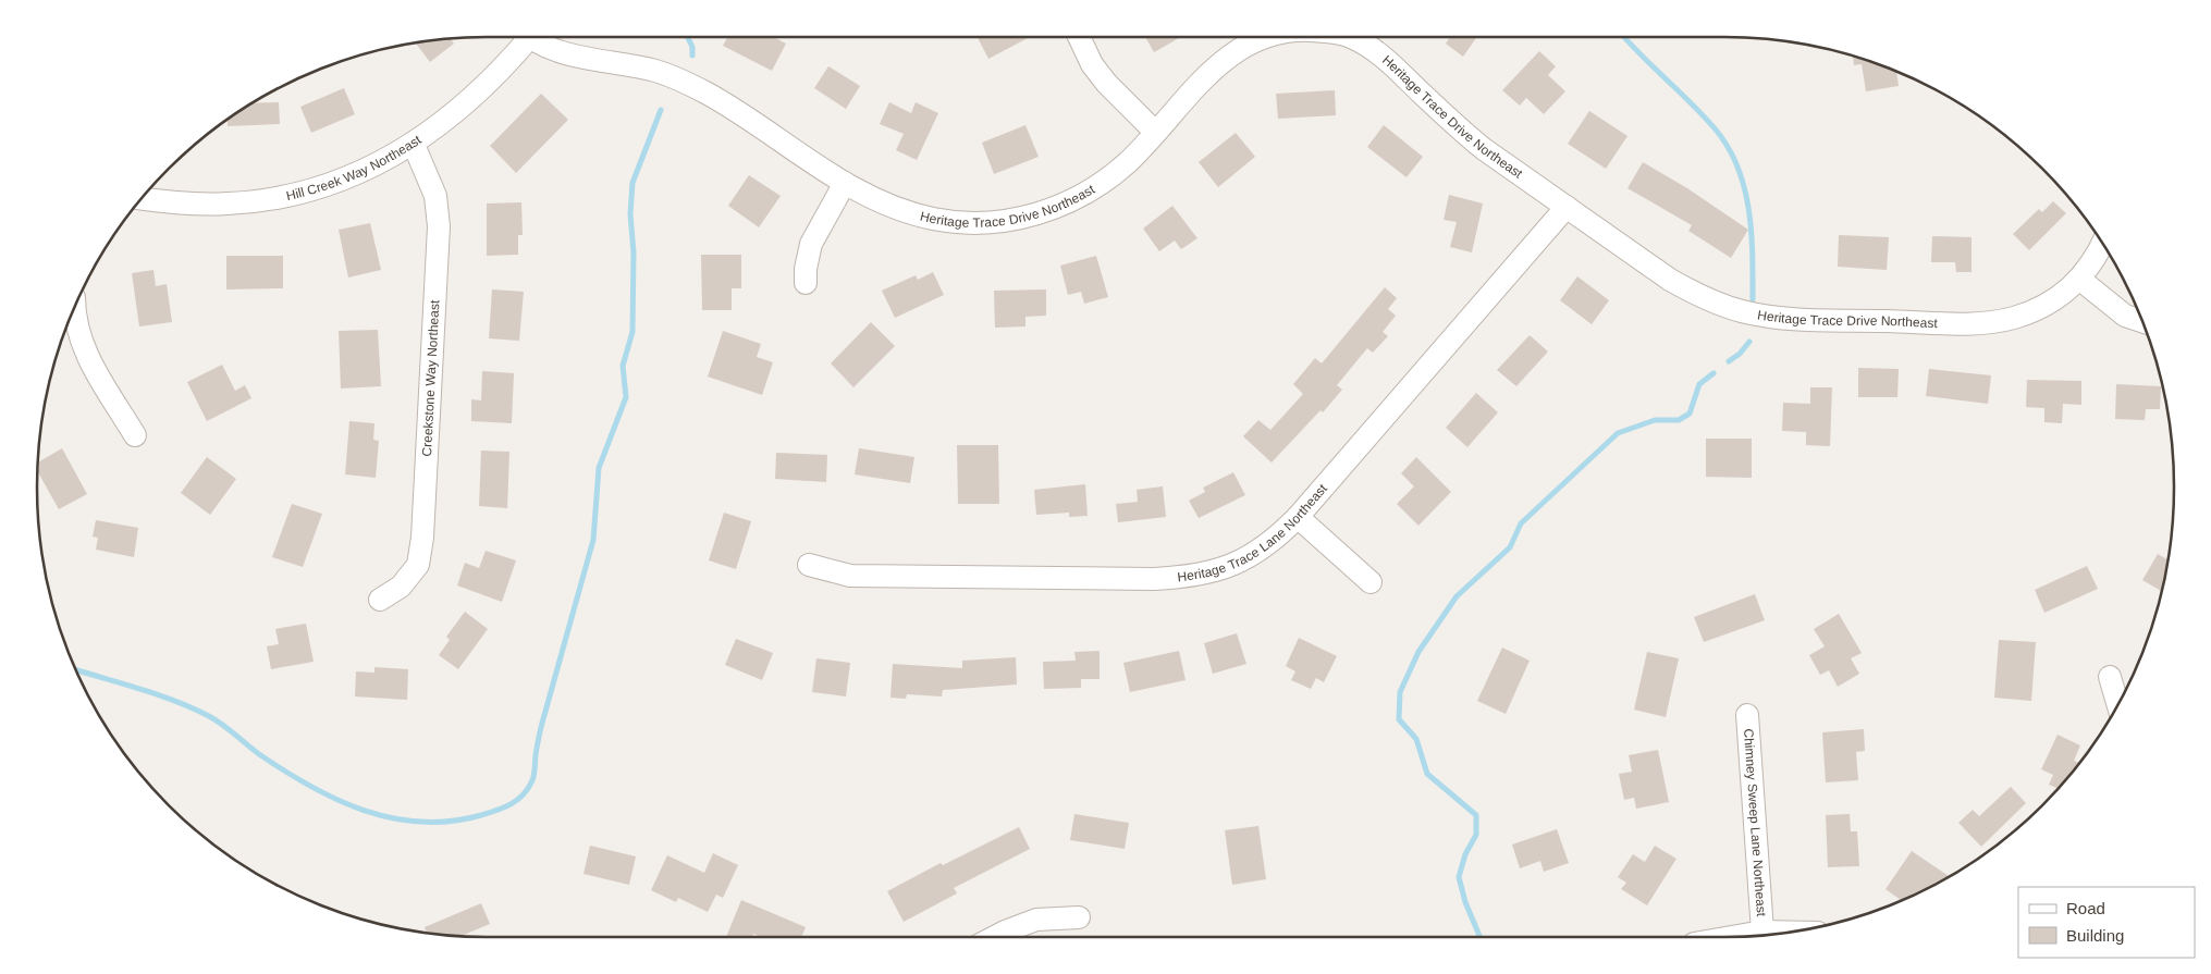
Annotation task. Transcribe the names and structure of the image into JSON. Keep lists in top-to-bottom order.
{
  "streets": {
    "street": [
      "Heritage Trace Drive Northeast",
      "Hill Creek Way Northeast",
      "Creekstone Way Northeast",
      "Heritage Trace Lane Northeast",
      "Chimney Sweep Lane Northeast"
    ]
  },
  "crossings": [
    ["Heritage Trace Drive Northeast", "Heritage Trace Lane Northeast"],
    ["Hill Creek Way Northeast", "Creekstone Way Northeast"]
  ],
  "legend": ["Road", "Building"]
}
